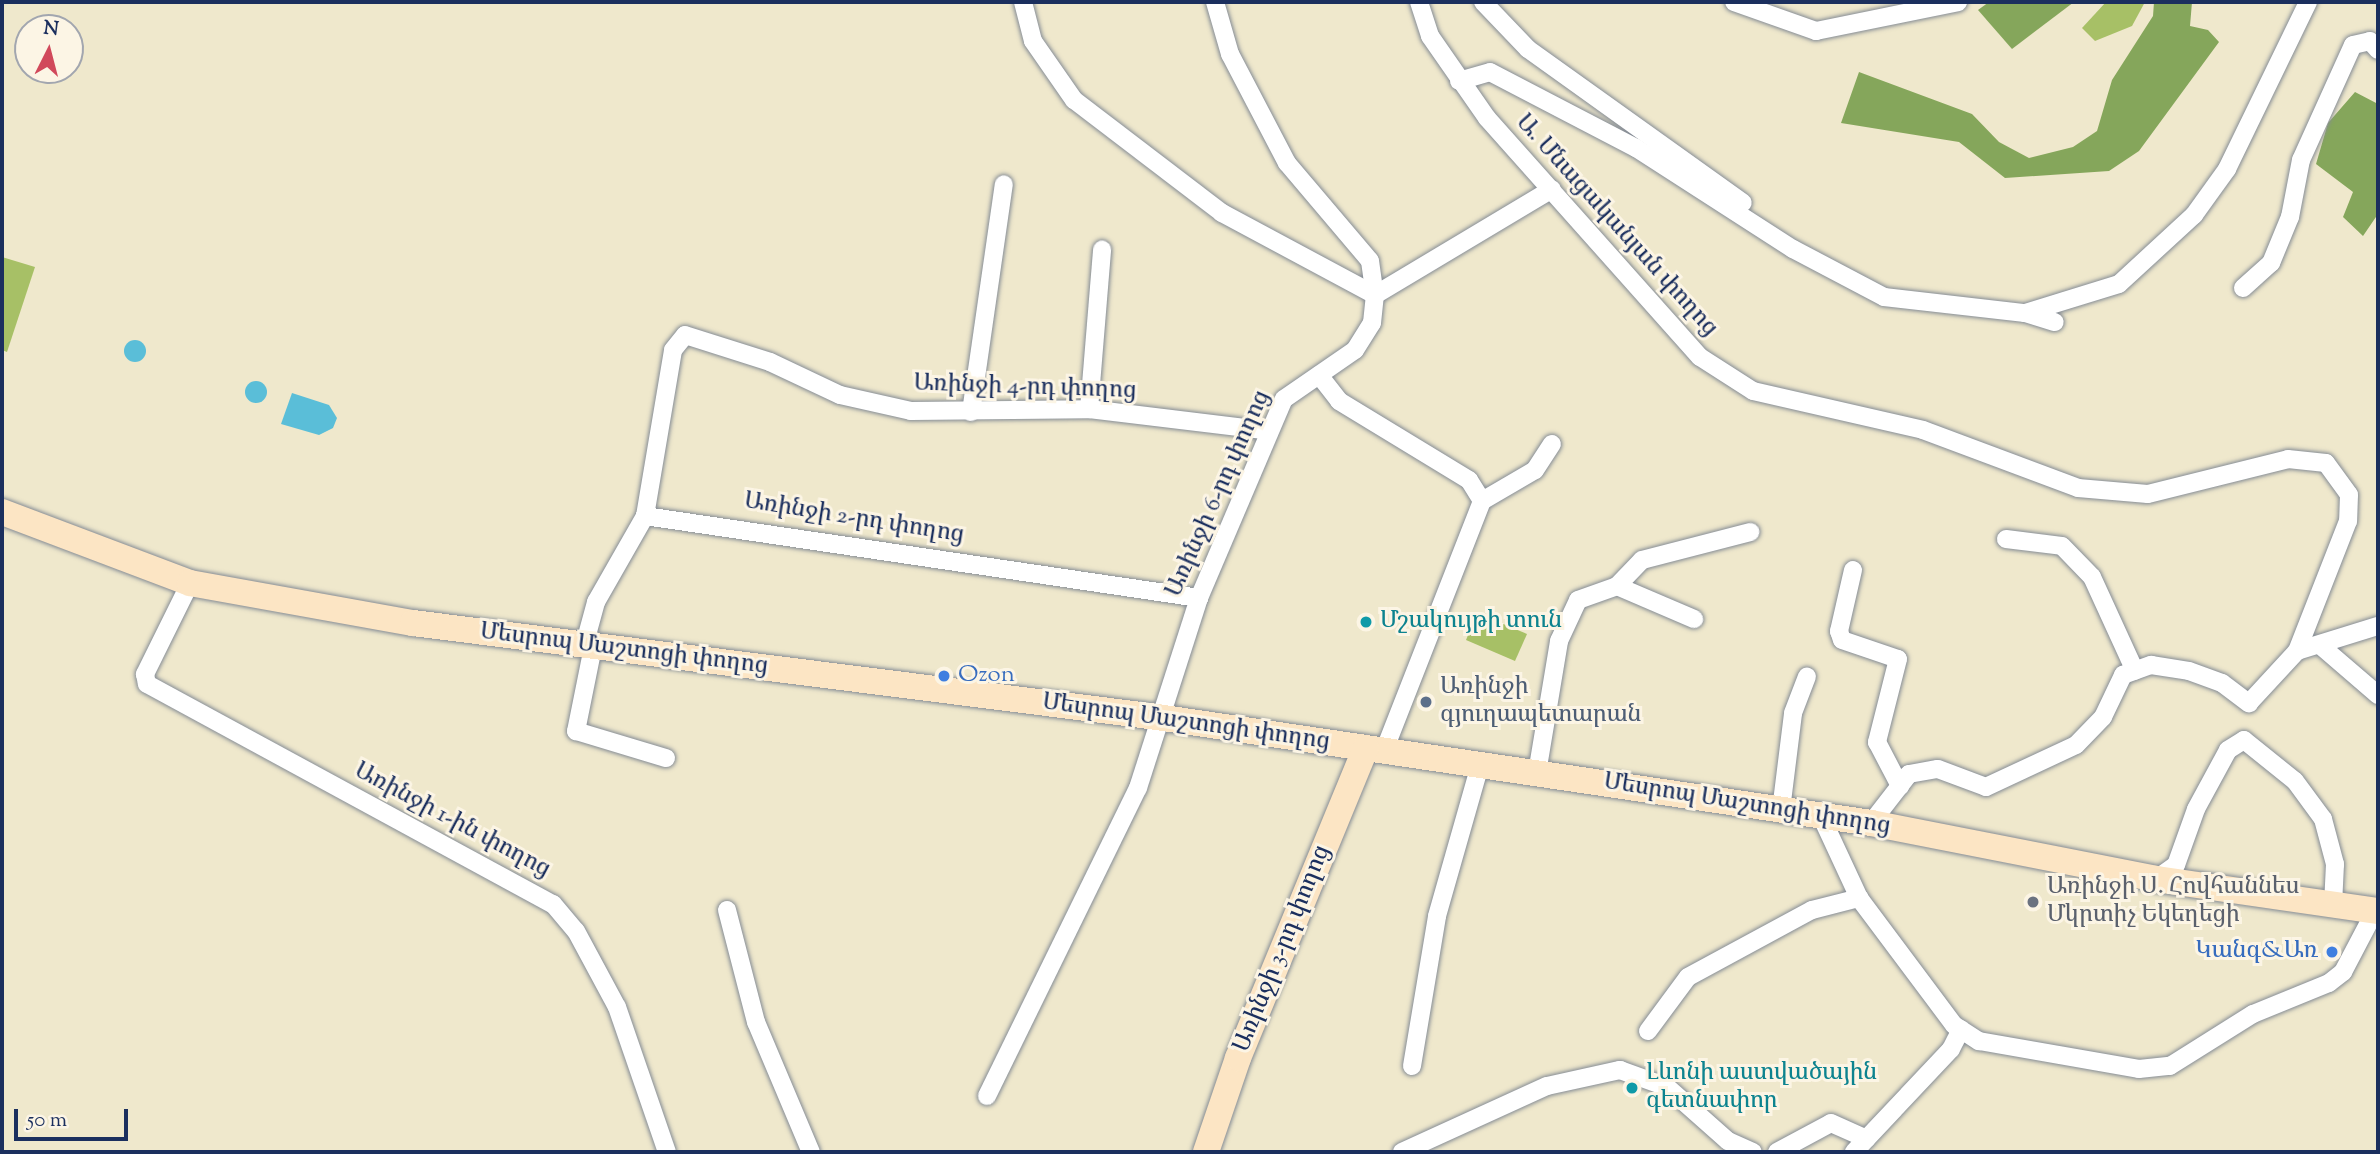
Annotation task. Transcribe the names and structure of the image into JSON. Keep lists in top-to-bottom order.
{
  "streets": {
    "street": [
      "Ա. Մնացականյան փողոց",
      "Առինջի 4-րդ փողոց",
      "Առինջի 6-րդ փողոց",
      "Առինջի 2-րդ փողոց",
      "Մեսրոպ Մաշտոցի փողոց",
      "Առինջի 1-ին փողոց",
      "Առինջի 3-րդ փողոց"
    ]
  },
  "crossings": [
    ["Առինջի 4-րդ փողոց", "Առինջի 6-րդ փողոց"],
    ["Առինջի 4-րդ փողոց", "Առինջի 2-րդ փողոց"],
    ["Առինջի 6-րդ փողոց", "Առինջի 2-րդ փողոց"],
    ["Առինջի 6-րդ փողոց", "Մեսրոպ Մաշտոցի փողոց"],
    ["Մեսրոպ Մաշտոցի փողոց", "Առինջի 1-ին փողոց"],
    ["Մեսրոպ Մաշտոցի փողոց", "Առինջի 3-րդ փողոց"]
  ],
  "places": [
    "Մշակույթի տուն",
    "Ozon",
    "Առինջի գյուղապետարան",
    "Առինջի Ս. Հովհաննես Մկրտիչ Եկեղեցի",
    "Կանգ&Առ",
    "Լևոնի աստվածային գետնափոր"
  ],
  "scale_bar": "50 m",
  "north": "top"
}
